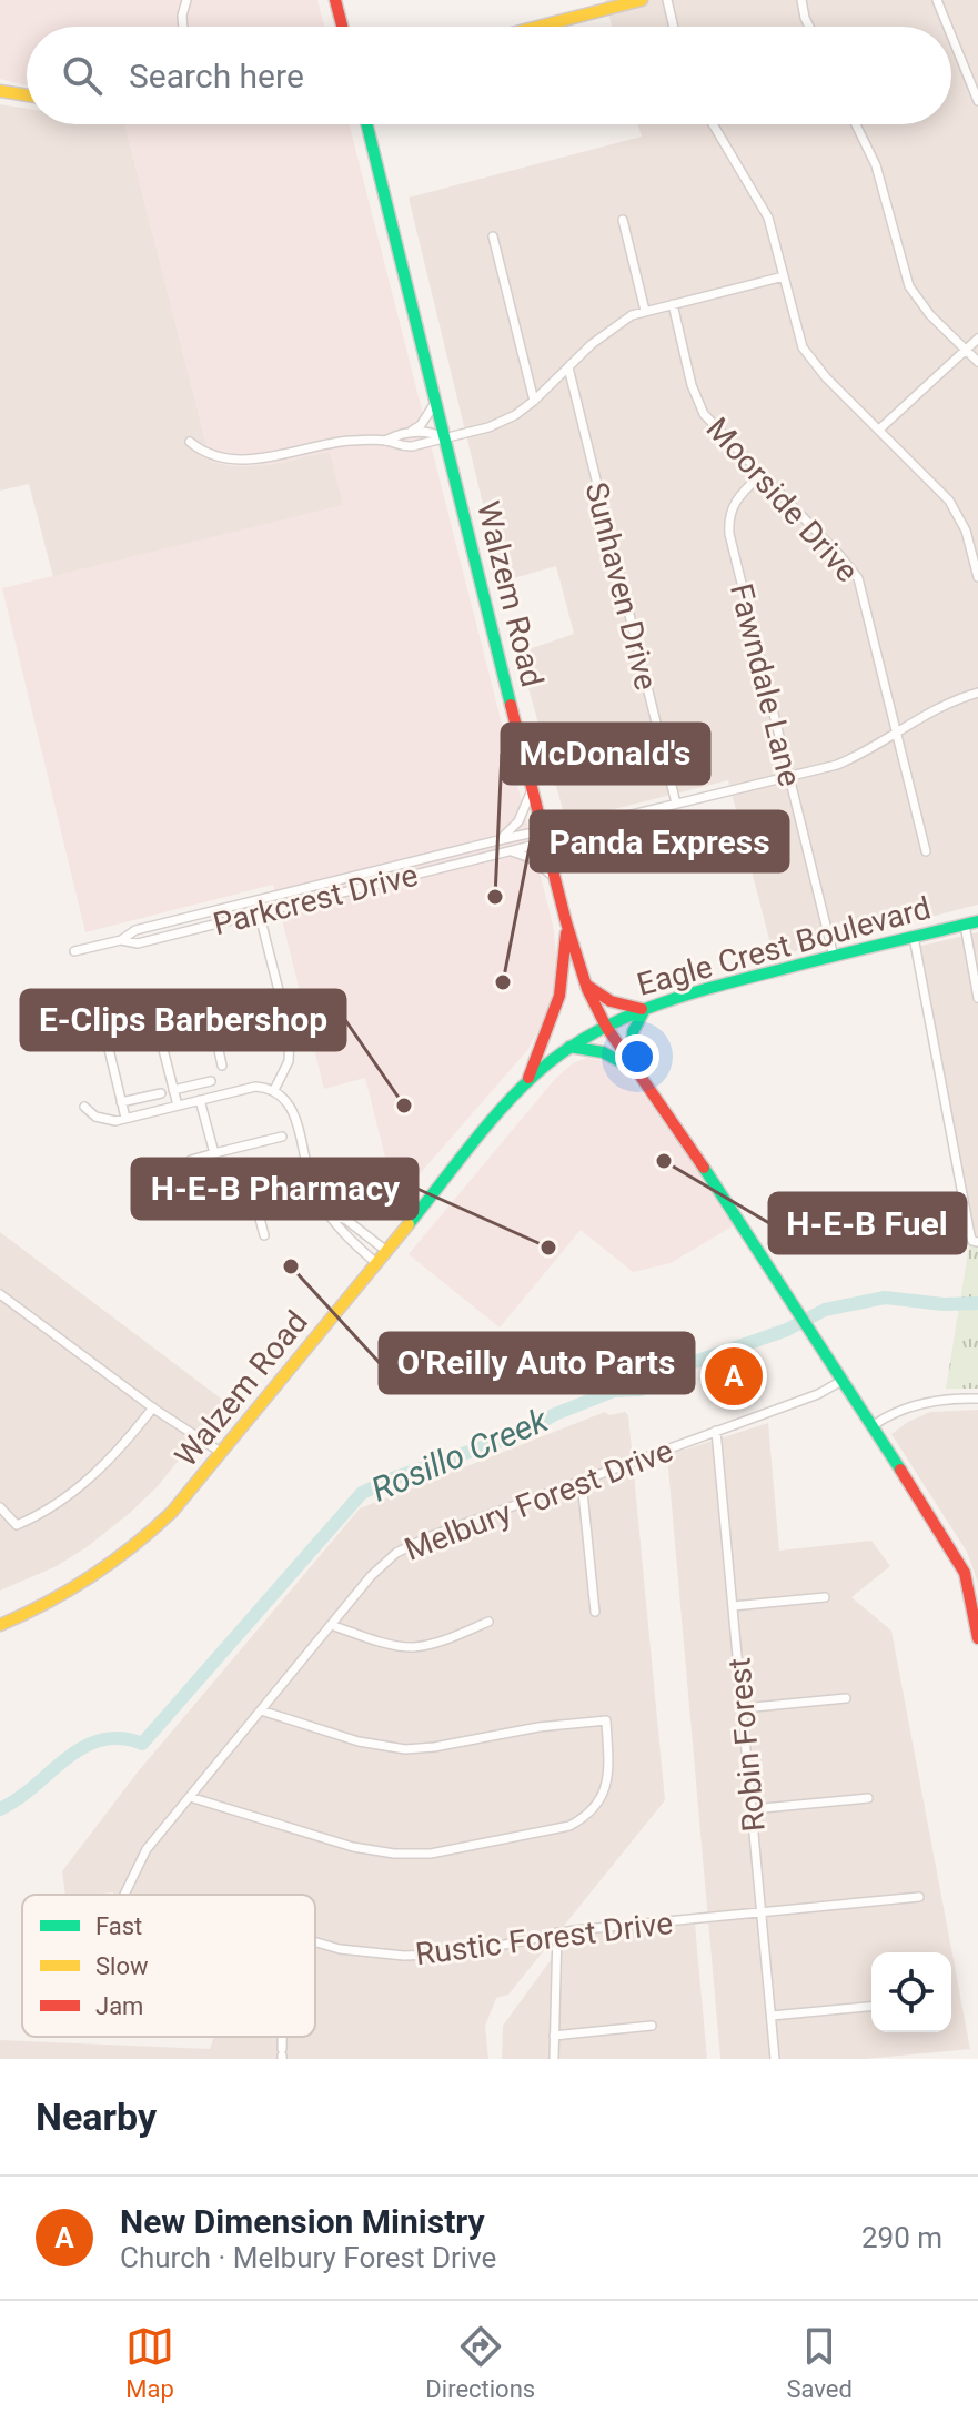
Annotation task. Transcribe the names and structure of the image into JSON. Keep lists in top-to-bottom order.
{
  "streets": {
    "main road": ["Walzem Road", "Eagle Crest Boulevard"],
    "street": [
      "Moorside Drive",
      "Sunhaven Drive",
      "Fawndale Lane",
      "Parkcrest Drive",
      "Melbury Forest Drive",
      "Robin Forest",
      "Rustic Forest Drive"
    ]
  },
  "crossings": [
    ["Moorside Drive", "Fawndale Lane"],
    ["Moorside Drive", "Parkcrest Drive"],
    ["Sunhaven Drive", "Parkcrest Drive"],
    ["Walzem Road", "Parkcrest Drive"],
    ["Walzem Road", "Eagle Crest Boulevard"],
    ["Fawndale Lane", "Parkcrest Drive"],
    ["Fawndale Lane", "Eagle Crest Boulevard"],
    ["Melbury Forest Drive", "Robin Forest"],
    ["Robin Forest", "Rustic Forest Drive"]
  ],
  "water": ["Rosillo Creek"],
  "places": [
    "McDonald's",
    "Panda Express",
    "E-Clips Barbershop",
    "H-E-B Fuel",
    "H-E-B Pharmacy",
    "O'Reilly Auto Parts"
  ],
  "legend": ["Fast", "Slow", "Jam"],
  "page": {
    "search": "Search here",
    "pins": "A",
    "heading": "Nearby",
    "list": [
      {
        "mark": "A",
        "name": "New Dimension Ministry",
        "note": "Church · Melbury Forest Drive",
        "value": "290 m"
      }
    ],
    "nav": ["Map", "Directions", "Saved"]
  }
}
